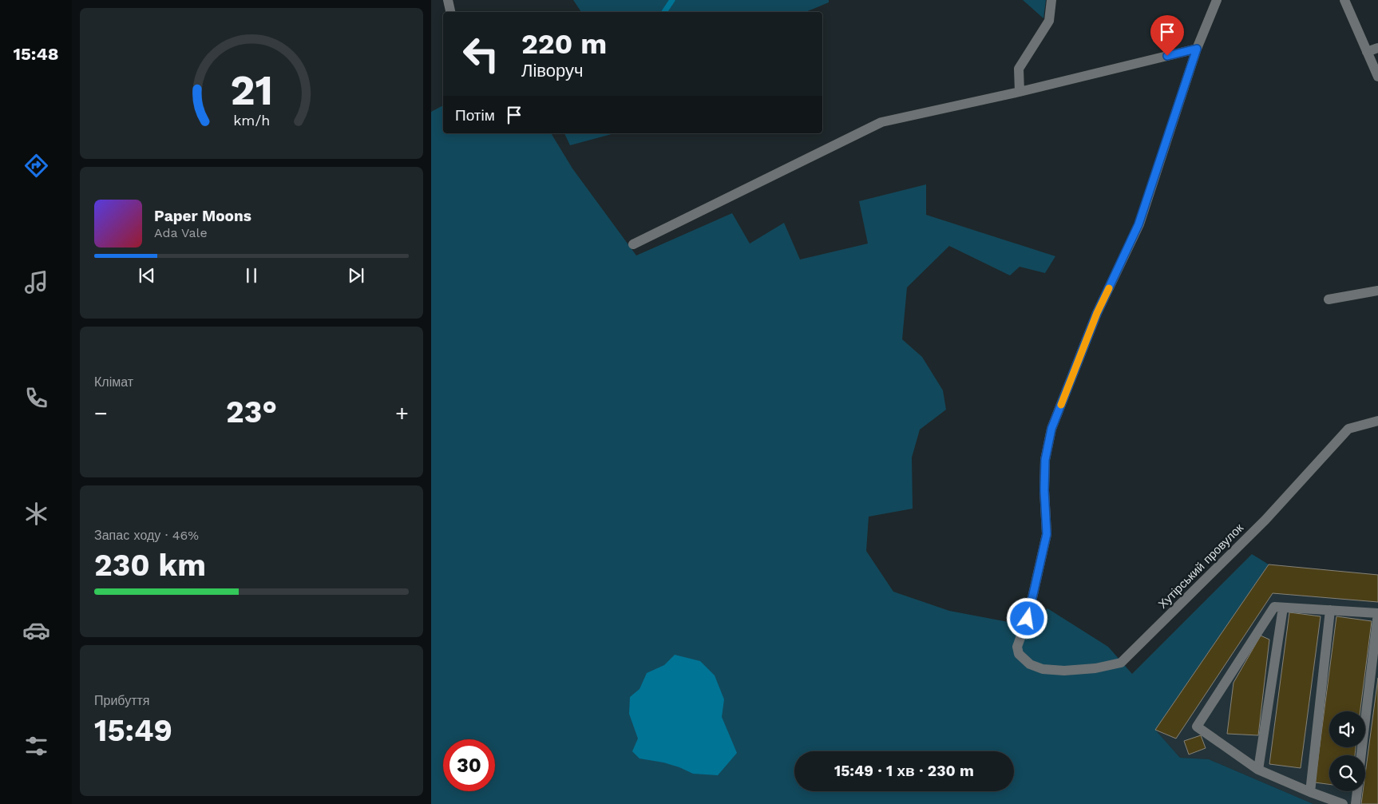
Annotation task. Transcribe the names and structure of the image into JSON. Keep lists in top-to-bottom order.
{
  "streets": {
    "street": ["Хутірський провулок"]
  },
  "page": {
    "tabs": "15:48",
    "turn": ["220 m", "Ліворуч"],
    "then": "Потім",
    "song": ["Paper Moons", "Ada Vale"],
    "tile": [
      "Клімат",
      ["Запас ходу · 46%", "230 km"],
      ["Прибуття", "15:49"]
    ],
    "heat": ["−", "23°", "+"],
    "limit": "30",
    "trip": "15:49 · 1 хв · 230 m",
    "gauge": ["21", "km/h"]
  }
}
